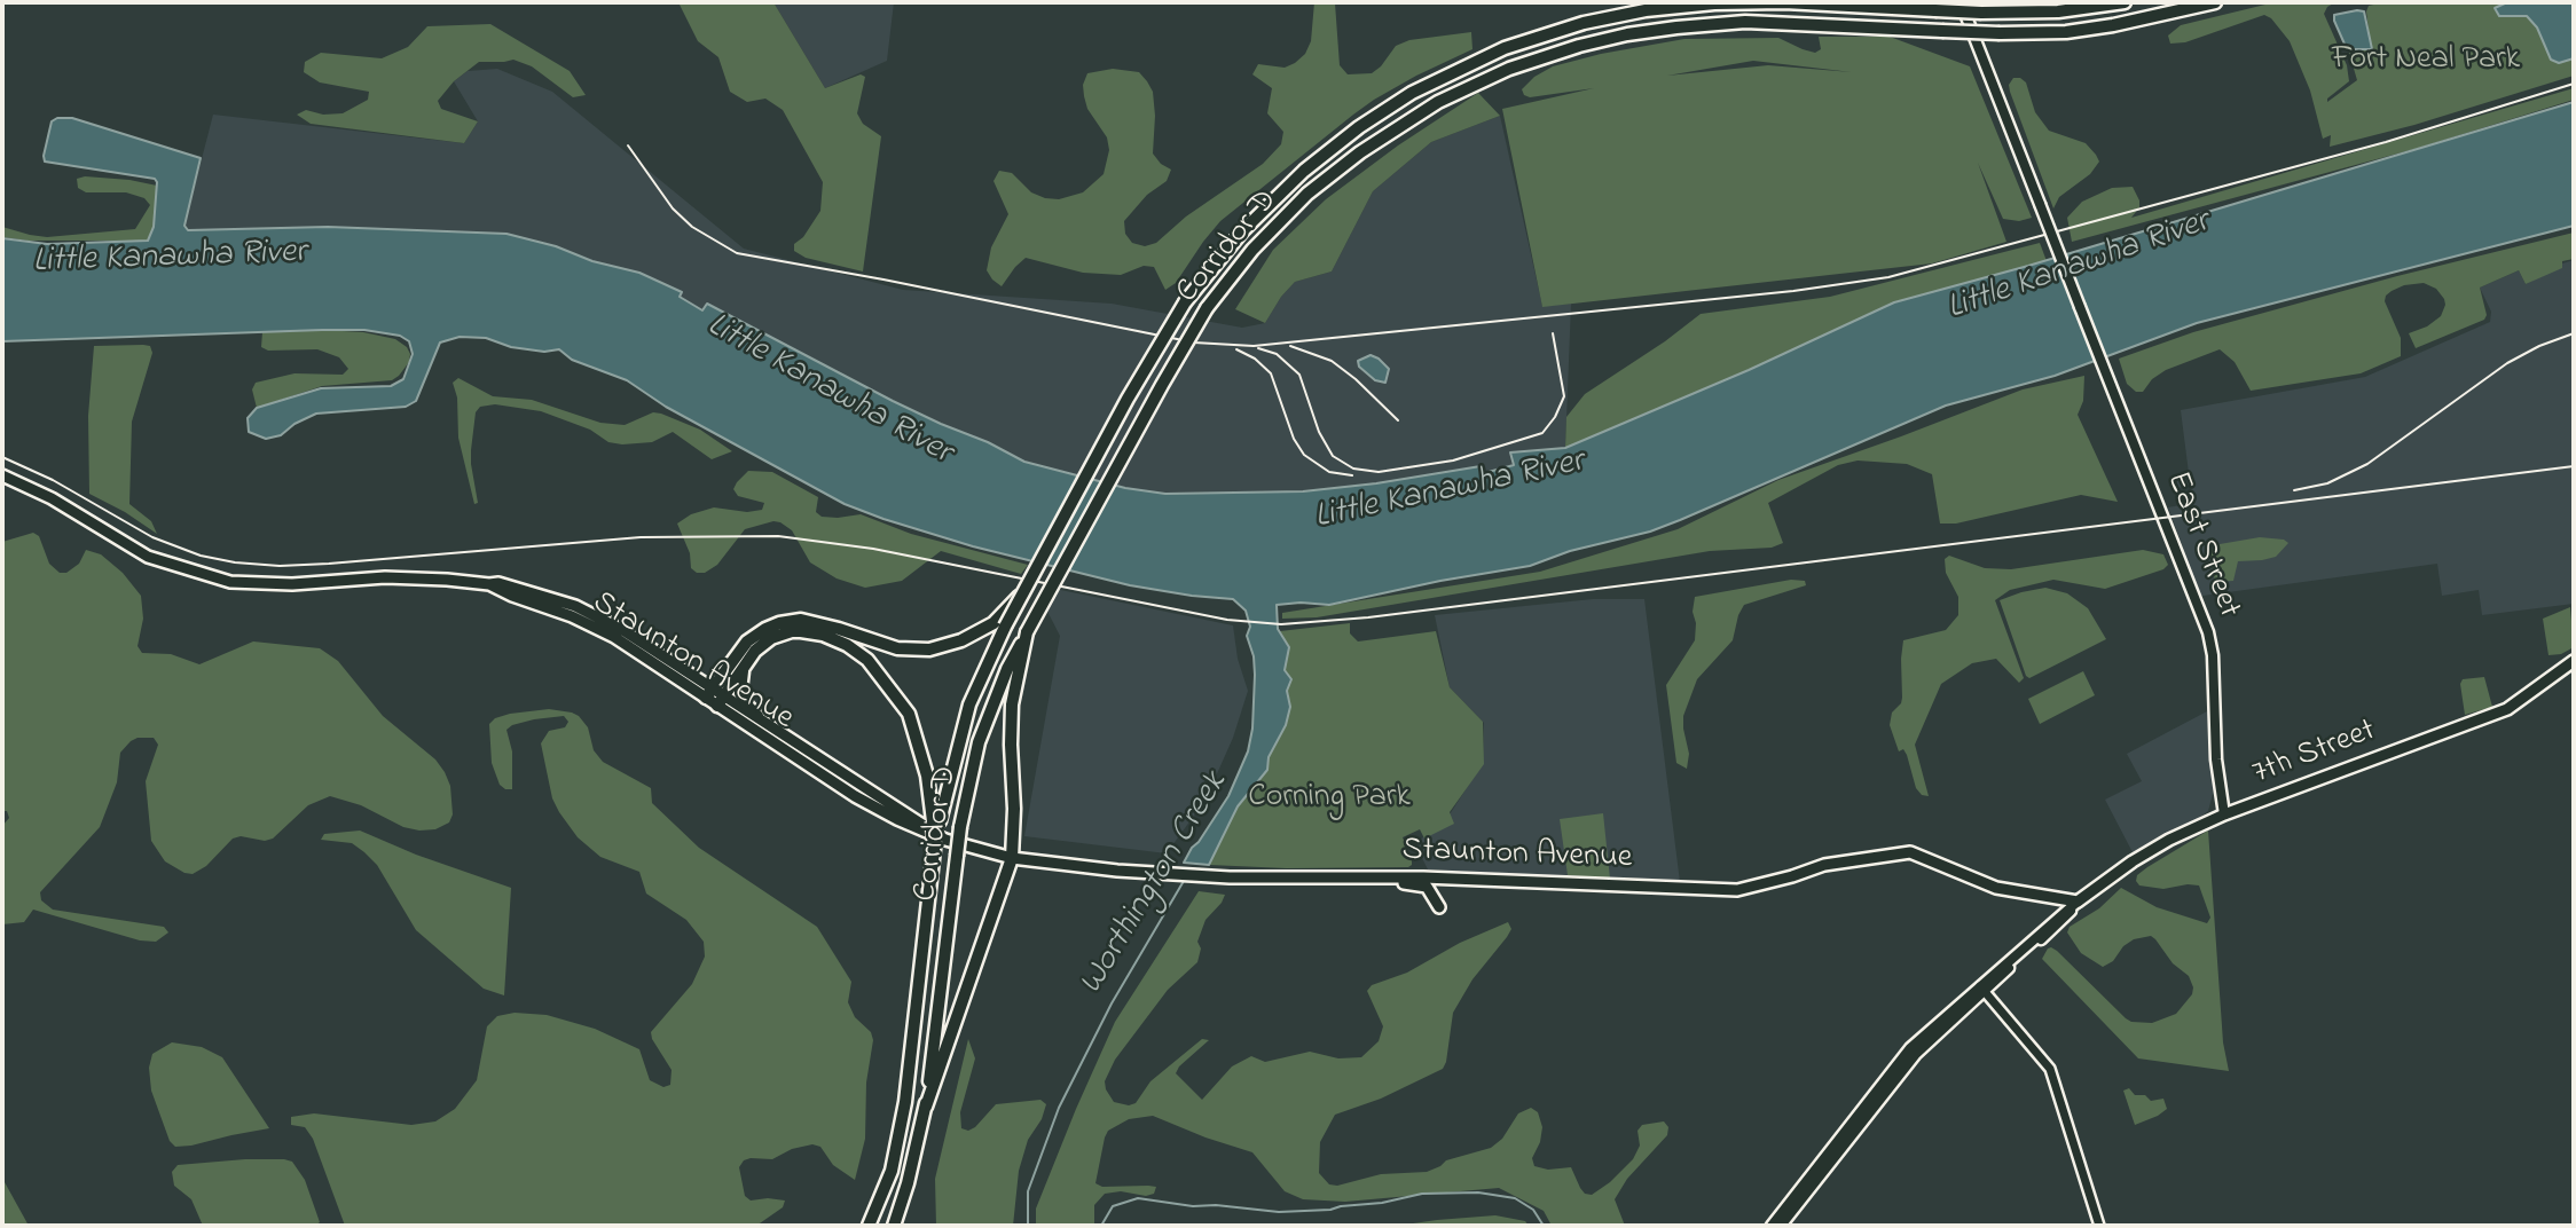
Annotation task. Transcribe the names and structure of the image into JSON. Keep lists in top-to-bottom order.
{
  "streets": {
    "highway": ["Corridor D"],
    "main road": ["East Street", "Staunton Avenue", "7th Street"]
  },
  "crossings": [
    ["East Street", "7th Street"],
    ["Staunton Avenue", "7th Street"]
  ],
  "water": ["Little Kanawha River", "Worthington Creek"],
  "parks": ["Fort Neal Park", "Corning Park"]
}
